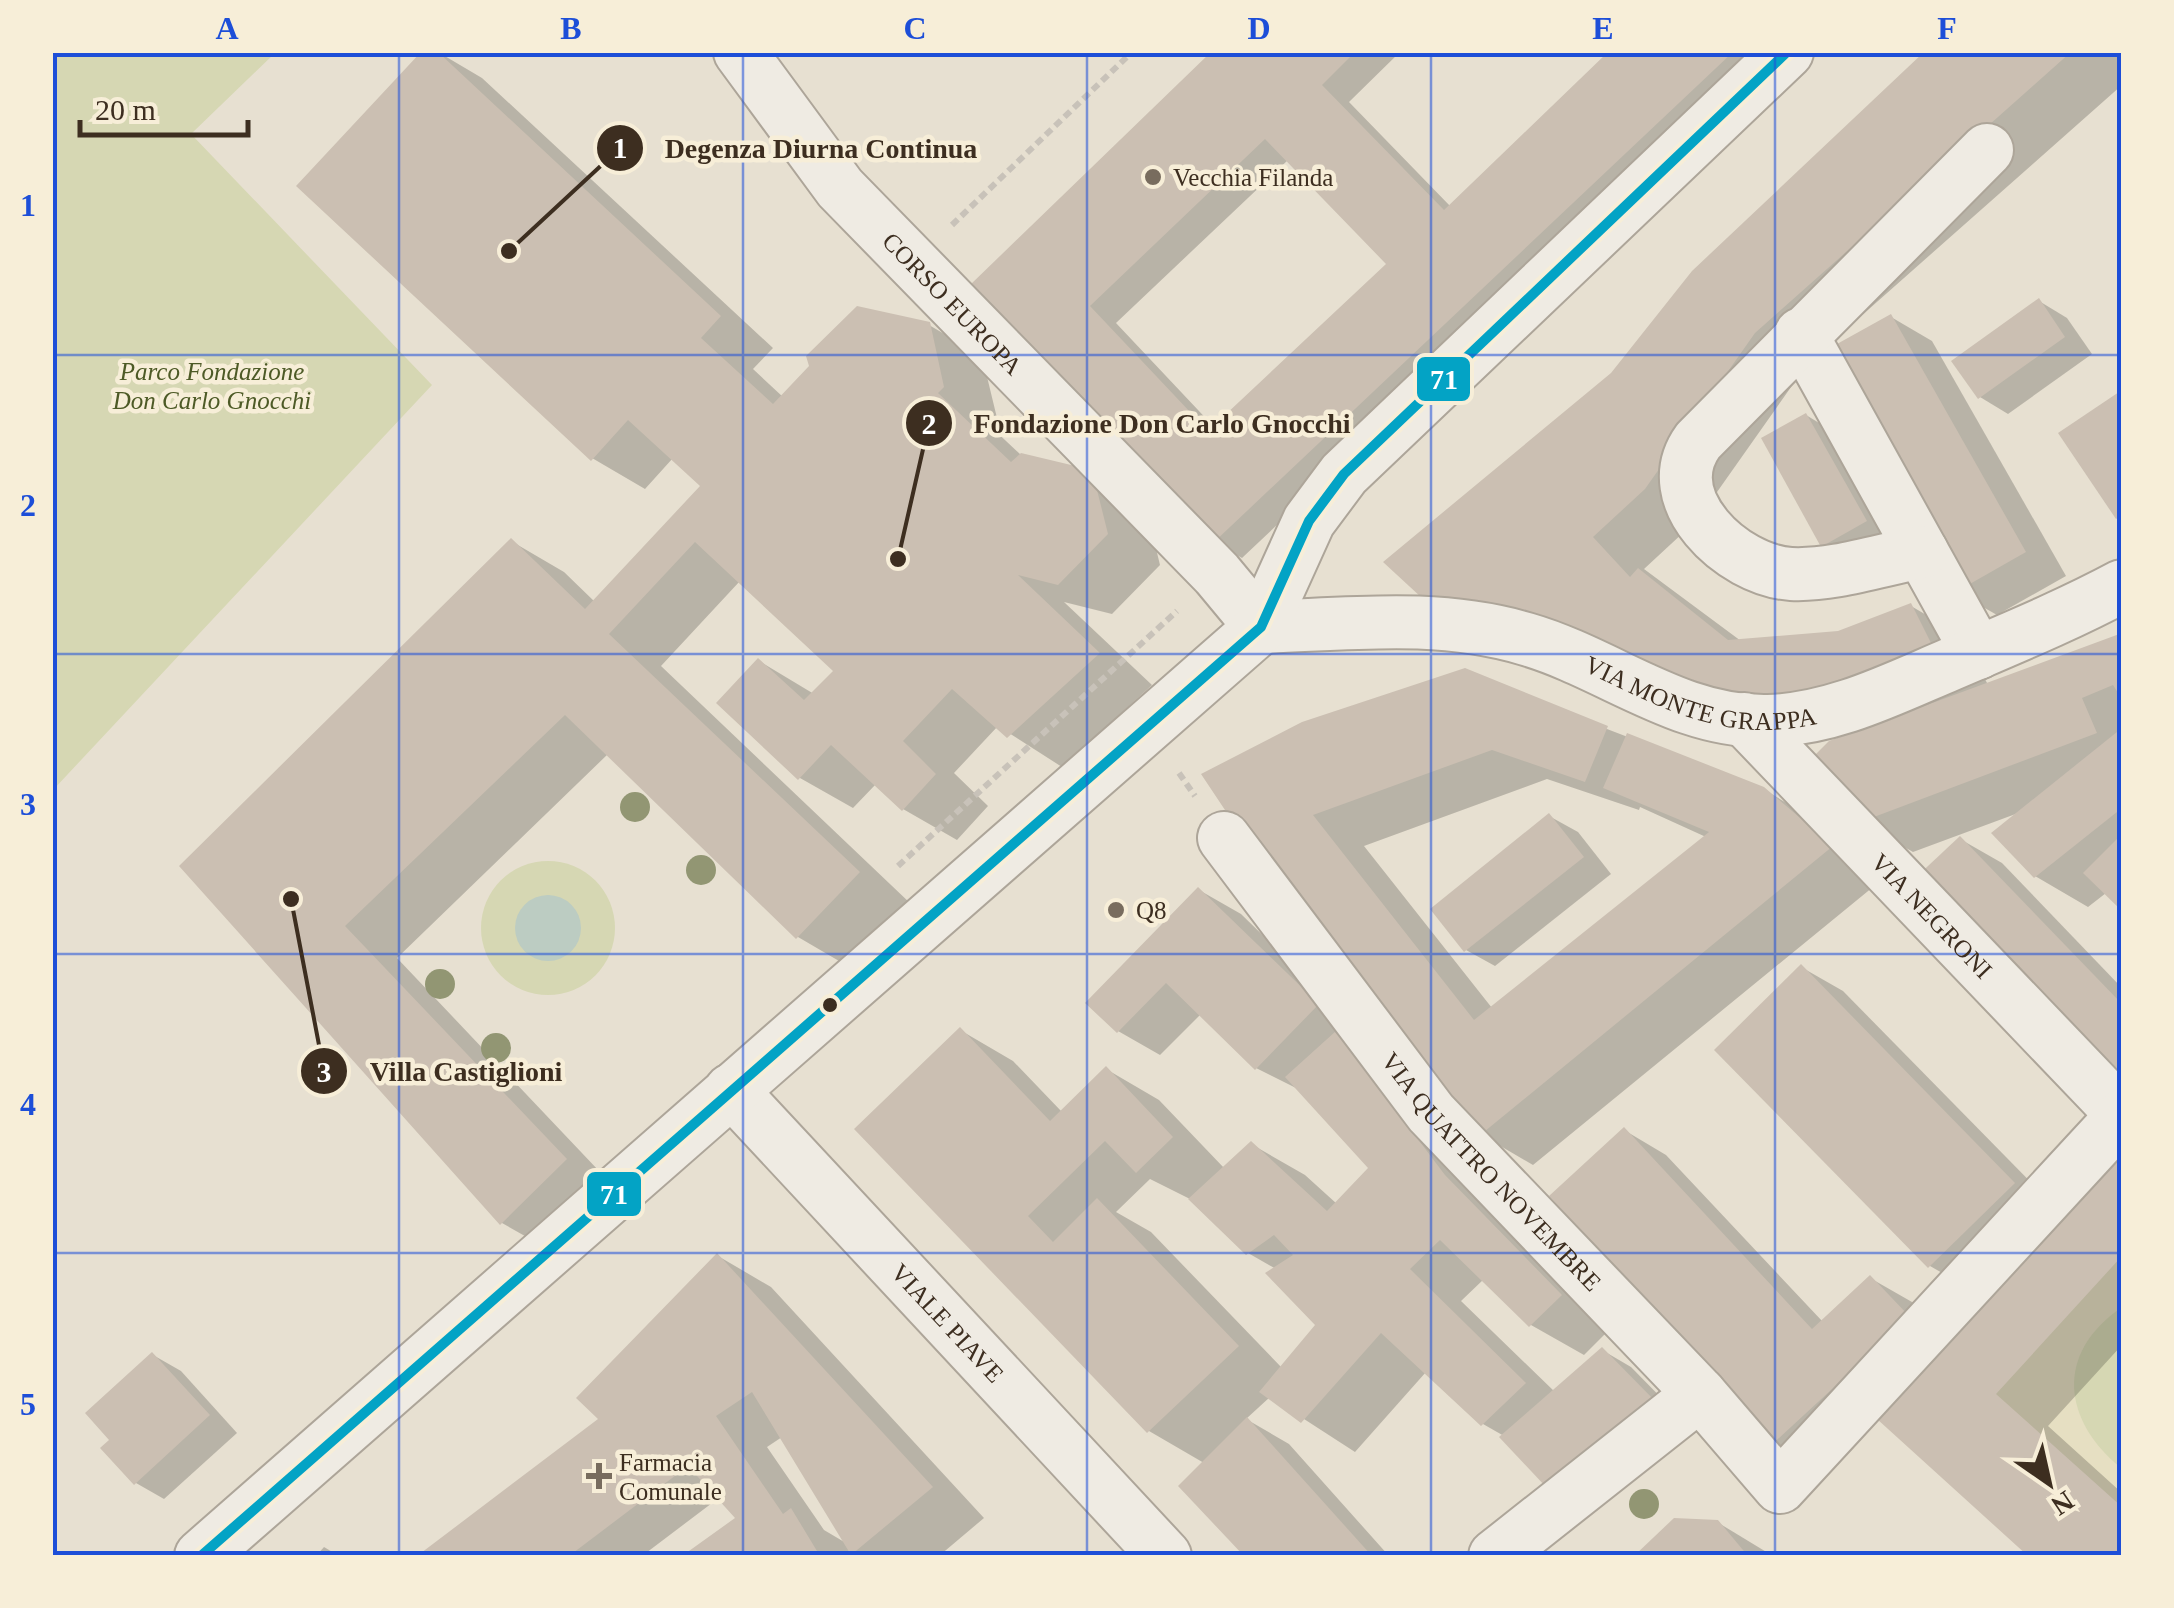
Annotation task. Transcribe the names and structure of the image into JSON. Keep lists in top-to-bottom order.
{
  "streets": {
    "street": [
      "CORSO EUROPA",
      "VIA MONTE GRAPPA",
      "VIA NEGRONI",
      "VIA QUATTRO NOVEMBRE",
      "VIALE PIAVE"
    ]
  },
  "crossings": [
    ["CORSO EUROPA", "VIA MONTE GRAPPA"],
    ["VIA MONTE GRAPPA", "VIA NEGRONI"],
    ["VIA NEGRONI", "VIA QUATTRO NOVEMBRE"]
  ],
  "parks": ["Parco Fondazione Don Carlo Gnocchi"],
  "places": {
    "other": [
      "Vecchia Filanda",
      "Degenza Diurna Continua",
      "Fondazione Don Carlo Gnocchi",
      "Villa Castiglioni",
      "Q8"
    ],
    "health": ["Farmacia Comunale"]
  },
  "lines": ["transit line 71"],
  "scale_bar": "20 m",
  "north": "bottom right",
  "grid": {
    "columns": [
      "A",
      "B",
      "C",
      "D",
      "E",
      "F"
    ],
    "rows": [
      "1",
      "2",
      "3",
      "4",
      "5"
    ]
  }
}
